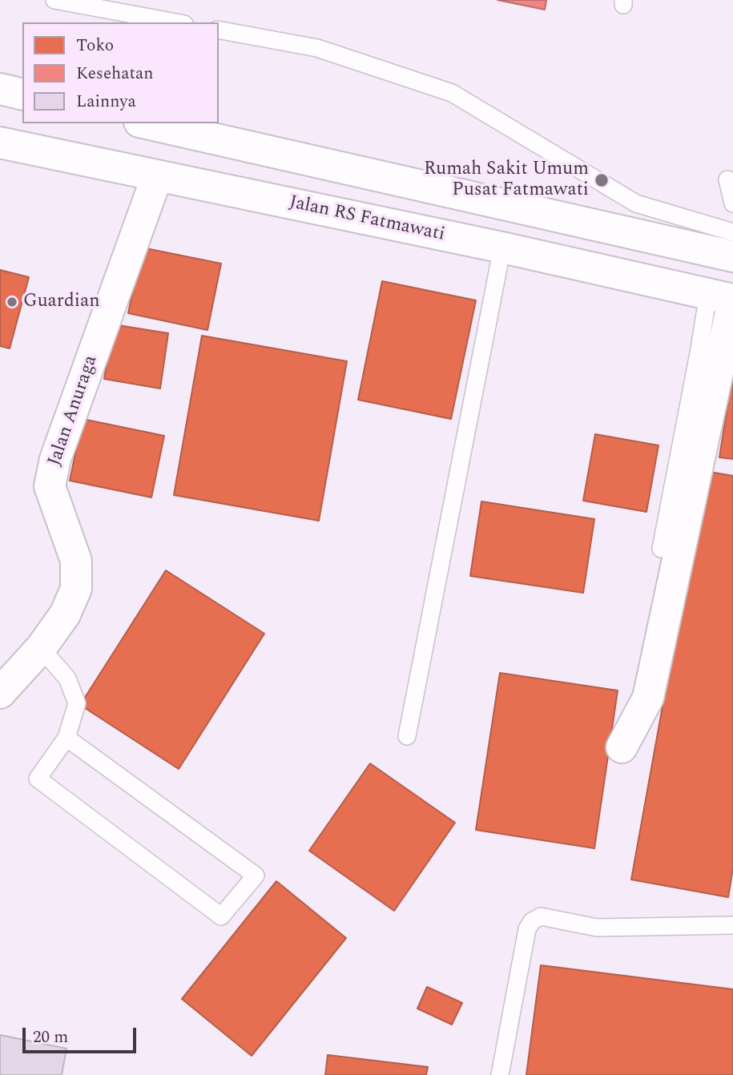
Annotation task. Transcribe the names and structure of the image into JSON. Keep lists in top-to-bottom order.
{
  "streets": {
    "main road": ["Jalan RS Fatmawati", "Jalan Anuraga"]
  },
  "crossings": [
    ["Jalan RS Fatmawati", "Jalan Anuraga"]
  ],
  "places": ["Rumah Sakit Umum Pusat Fatmawati", "Guardian"],
  "legend": ["Toko", "Kesehatan", "Lainnya"],
  "scale_bar": "20 m"
}
